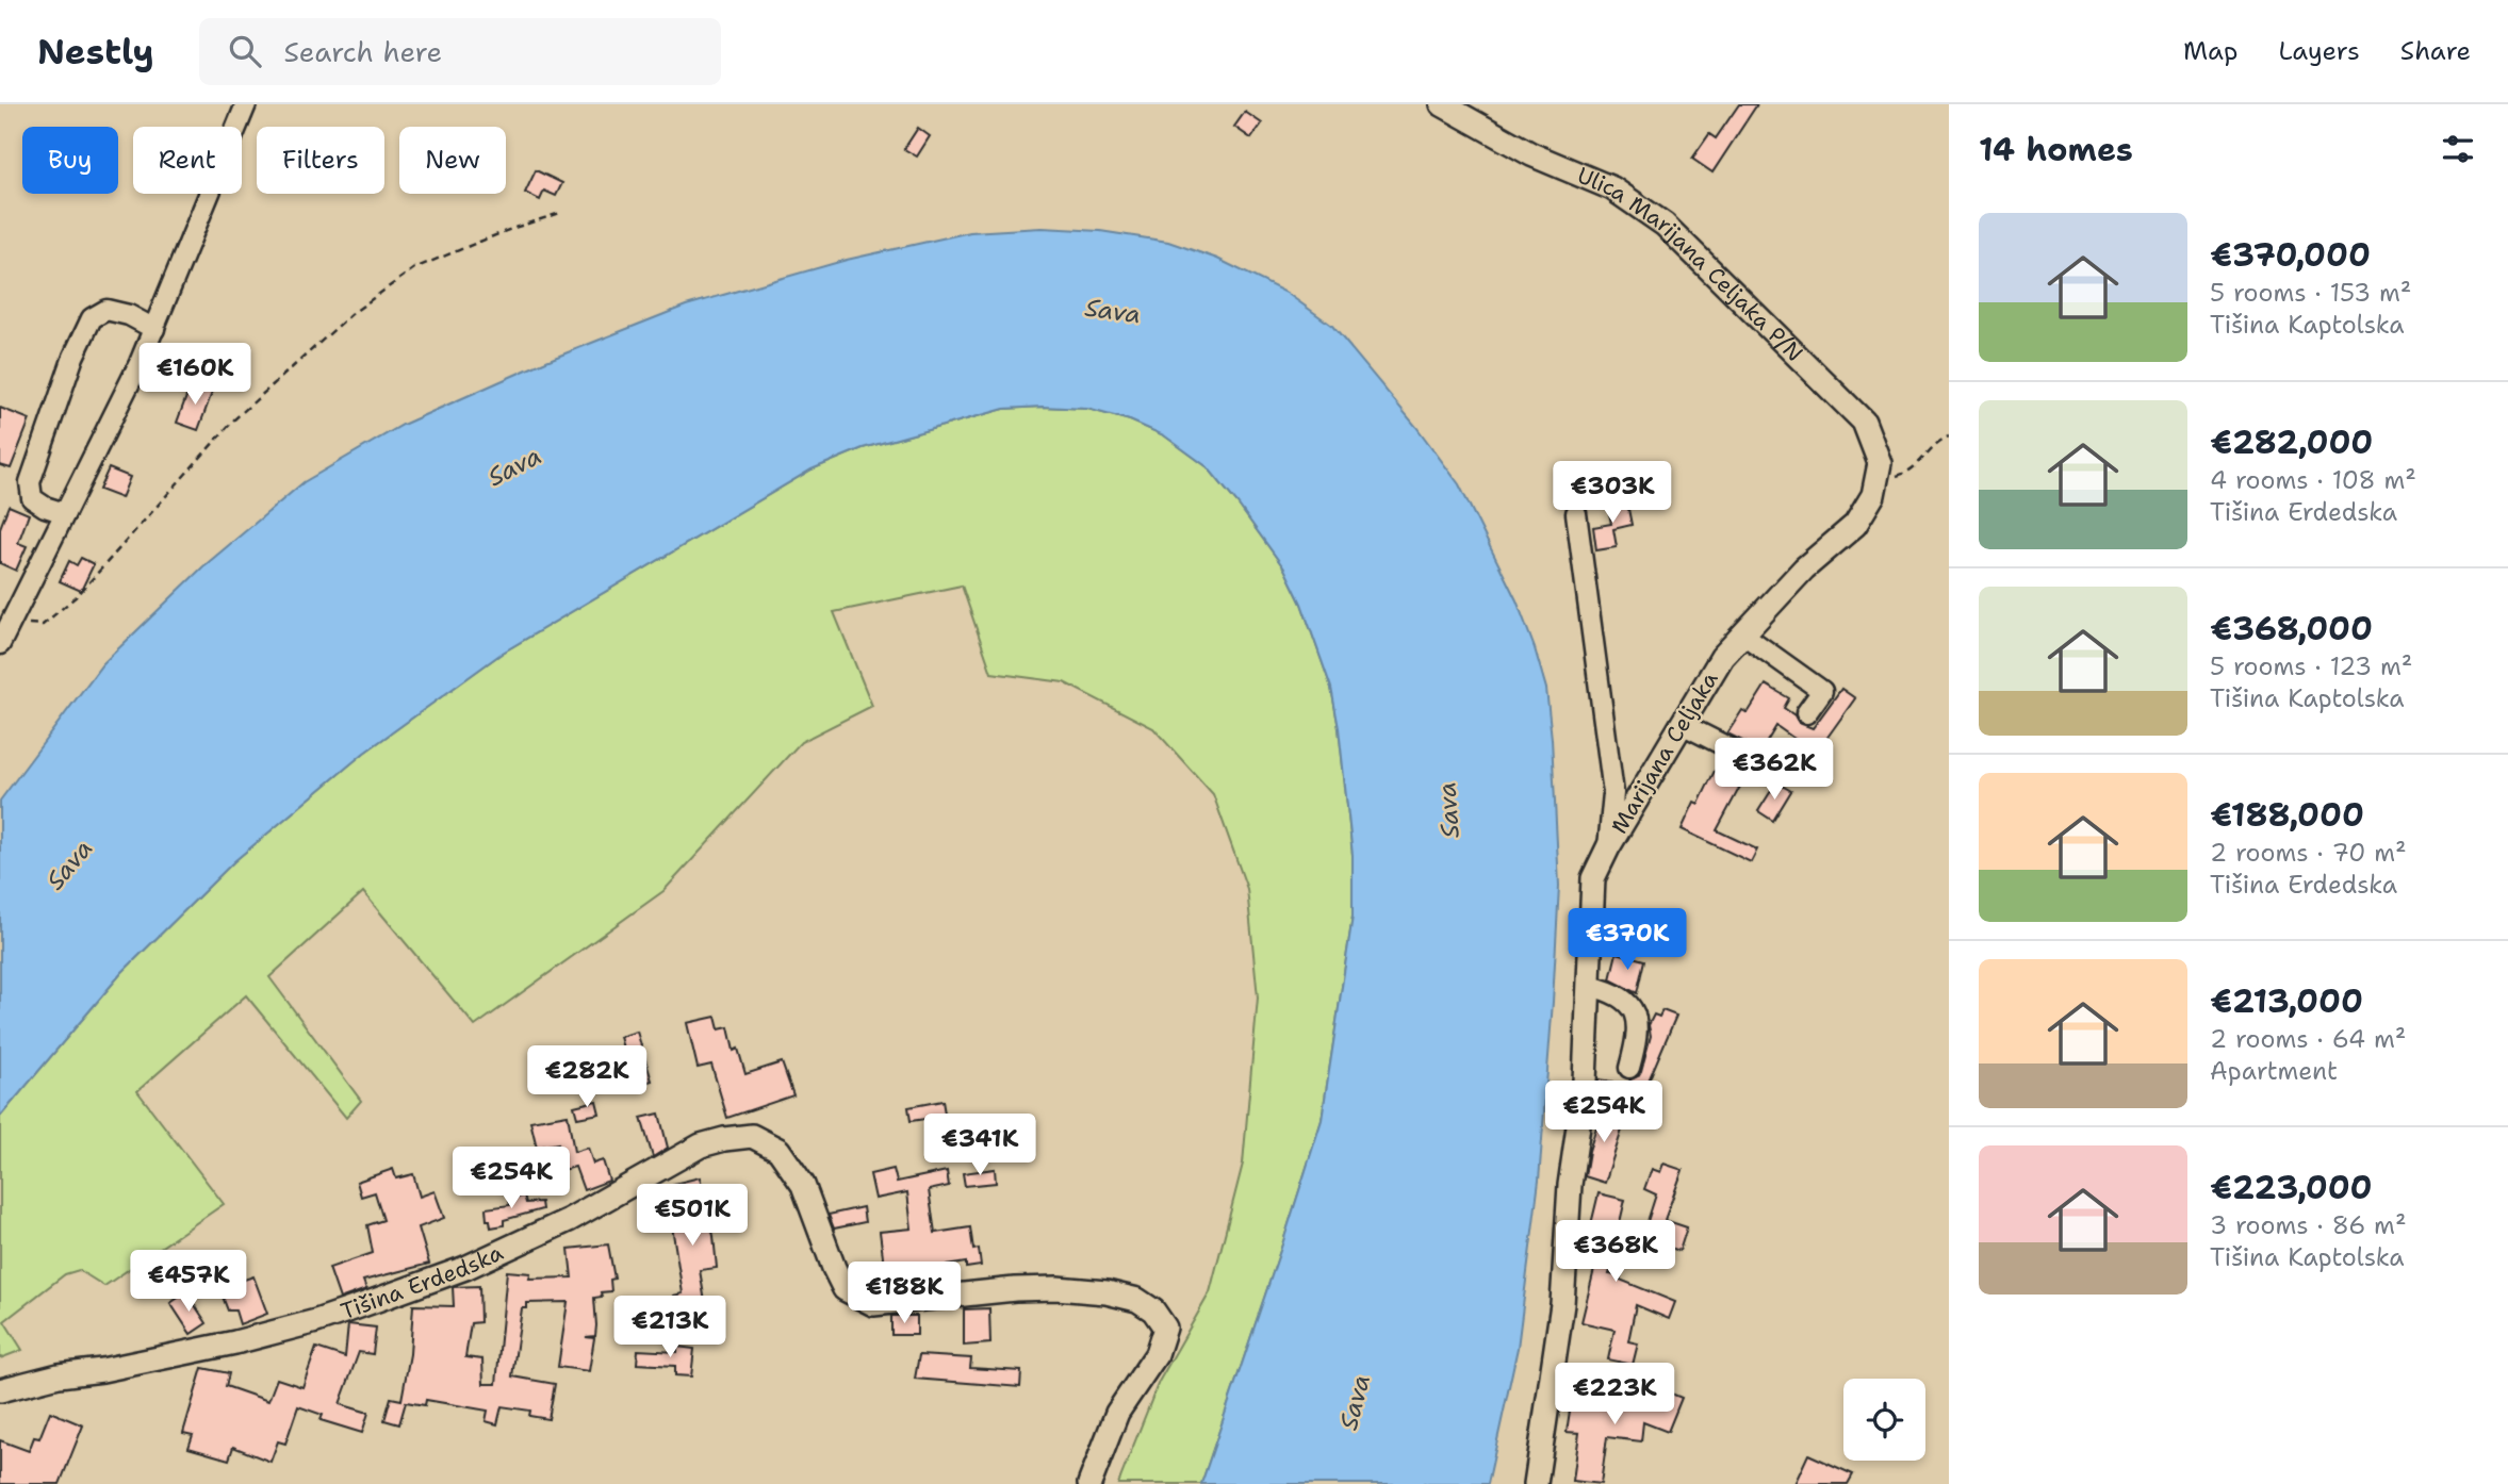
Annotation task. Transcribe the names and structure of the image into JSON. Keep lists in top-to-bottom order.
{
  "streets": {
    "main road": ["Ulica Marijana Celjaka P/N", "Marijana Celjaka", "Tišina Erdedska"]
  },
  "crossings": [
    ["Ulica Marijana Celjaka P/N", "Marijana Celjaka"]
  ],
  "water": ["Sava"],
  "page": {
    "header": "Nestly",
    "search": "Search here",
    "nav": ["Map", "Layers", "Share"],
    "heading": "14 homes",
    "chip": [
      "Buy",
      "Rent",
      "Filters",
      "New"
    ],
    "list": [
      {
        "name": "€370,000",
        "note": "5 rooms · 153 m² · Tišina Kaptolska"
      },
      {
        "name": "€282,000",
        "note": "4 rooms · 108 m² · Tišina Erdedska"
      },
      {
        "name": "€368,000",
        "note": "5 rooms · 123 m² · Tišina Kaptolska"
      },
      {
        "name": "€188,000",
        "note": "2 rooms · 70 m² · Tišina Erdedska"
      },
      {
        "name": "€213,000",
        "note": "2 rooms · 64 m² · Apartment"
      },
      {
        "name": "€223,000",
        "note": "3 rooms · 86 m² · Tišina Kaptolska"
      }
    ],
    "price": [
      "€160K",
      "€303K",
      "€362K",
      "€370K",
      "€282K",
      "€254K",
      "€341K",
      "€254K",
      "€501K",
      "€368K",
      "€457K",
      "€188K",
      "€213K",
      "€223K"
    ]
  }
}
